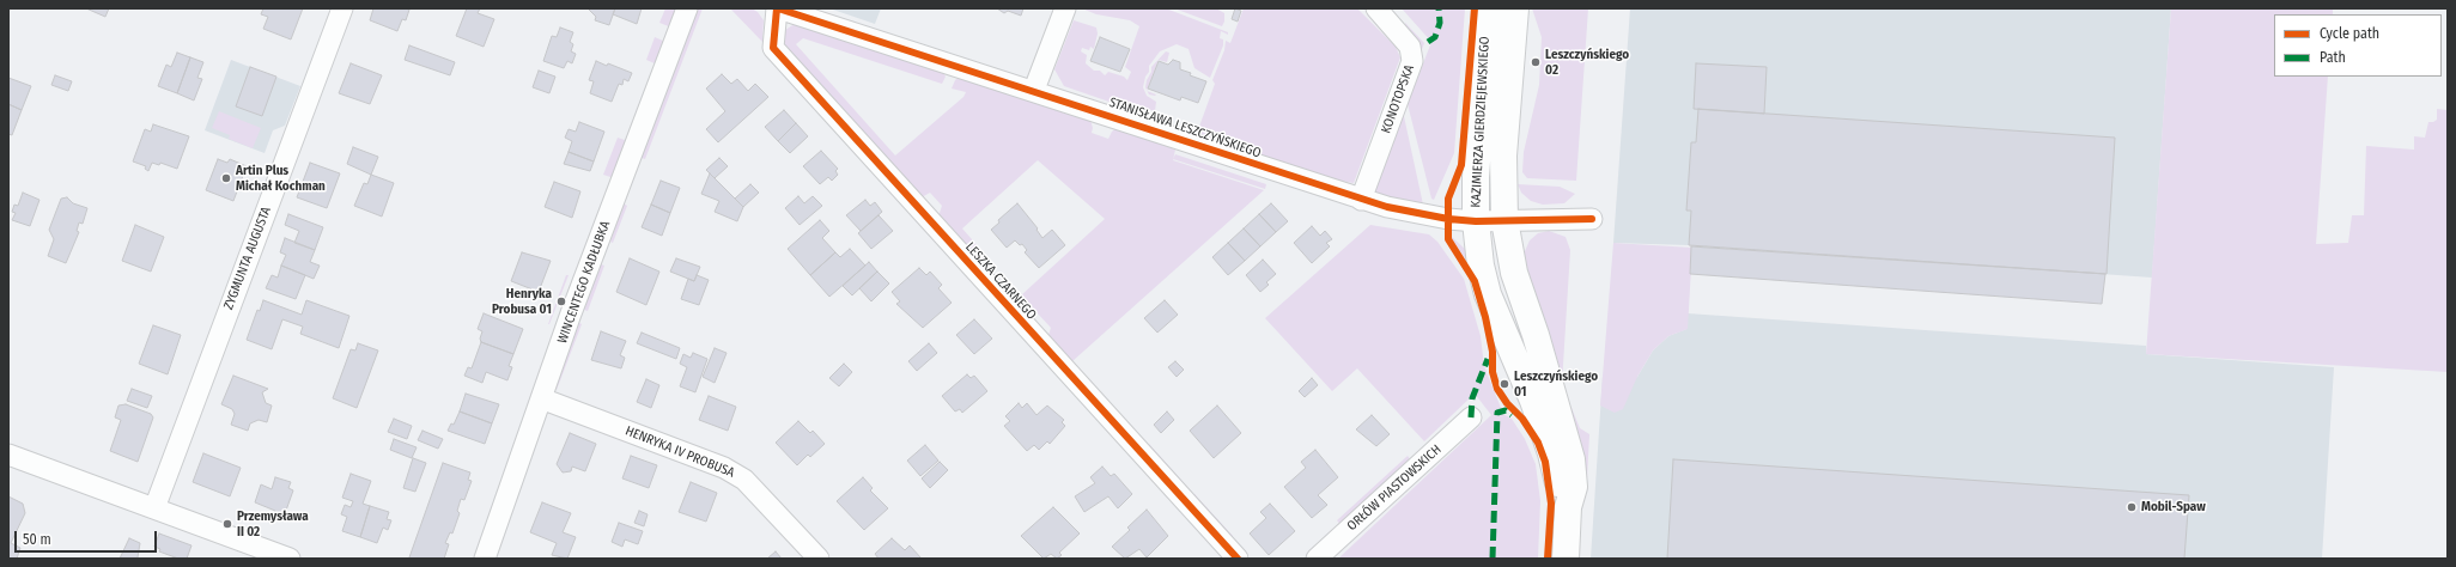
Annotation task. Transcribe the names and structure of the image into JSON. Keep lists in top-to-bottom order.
{
  "streets": {
    "street": [
      "KONOTOPSKA",
      "KAZIMIERZA GIERDZIEJEWSKIEGO",
      "STANISŁAWA LESZCZYŃSKIEGO",
      "ZYGMUNTA AUGUSTA",
      "LESZKA CZARNEGO",
      "WINCENTEGO KADŁUBKA",
      "HENRYKA IV PROBUSA",
      "ORŁÓW PIASTOWSKICH"
    ]
  },
  "crossings": [
    ["KONOTOPSKA", "STANISŁAWA LESZCZYŃSKIEGO"],
    ["KAZIMIERZA GIERDZIEJEWSKIEGO", "STANISŁAWA LESZCZYŃSKIEGO"],
    ["STANISŁAWA LESZCZYŃSKIEGO", "LESZKA CZARNEGO"],
    ["WINCENTEGO KADŁUBKA", "HENRYKA IV PROBUSA"]
  ],
  "places": [
    "Leszczyńskiego 02",
    "Artin Plus Michał Kochman",
    "Henryka Probusa 01",
    "Leszczyńskiego 01",
    "Mobil-Spaw",
    "Przemysława II 02"
  ],
  "legend": ["Cycle path", "Path"],
  "scale_bar": "50 m"
}
